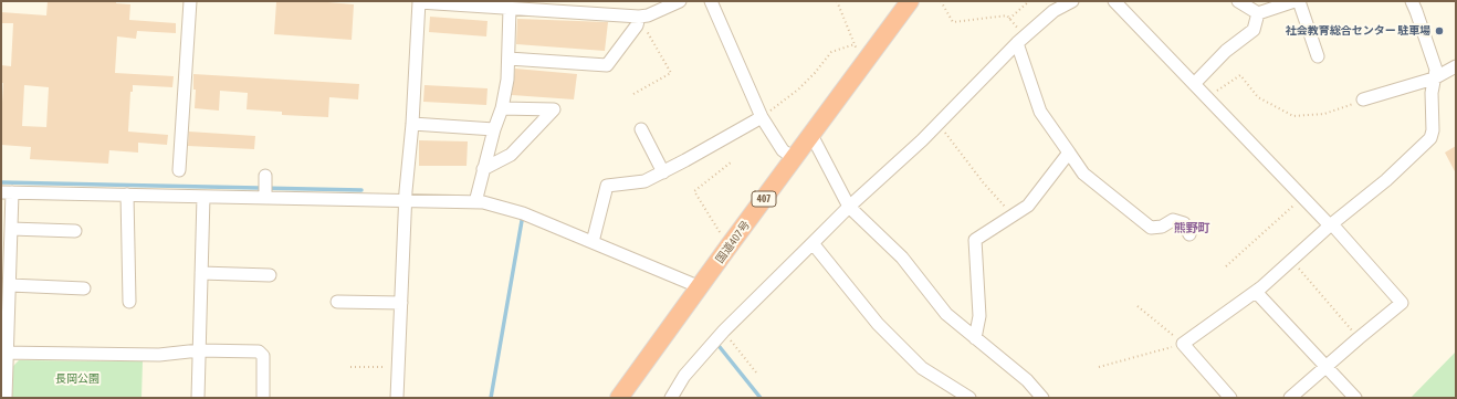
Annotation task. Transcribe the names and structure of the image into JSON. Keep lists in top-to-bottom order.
{
  "streets": {
    "highway": ["407", "国道407号"]
  },
  "districts": ["熊野町"],
  "parks": ["長岡公園"],
  "places": ["社会教育総合センター 駐車場"]
}
